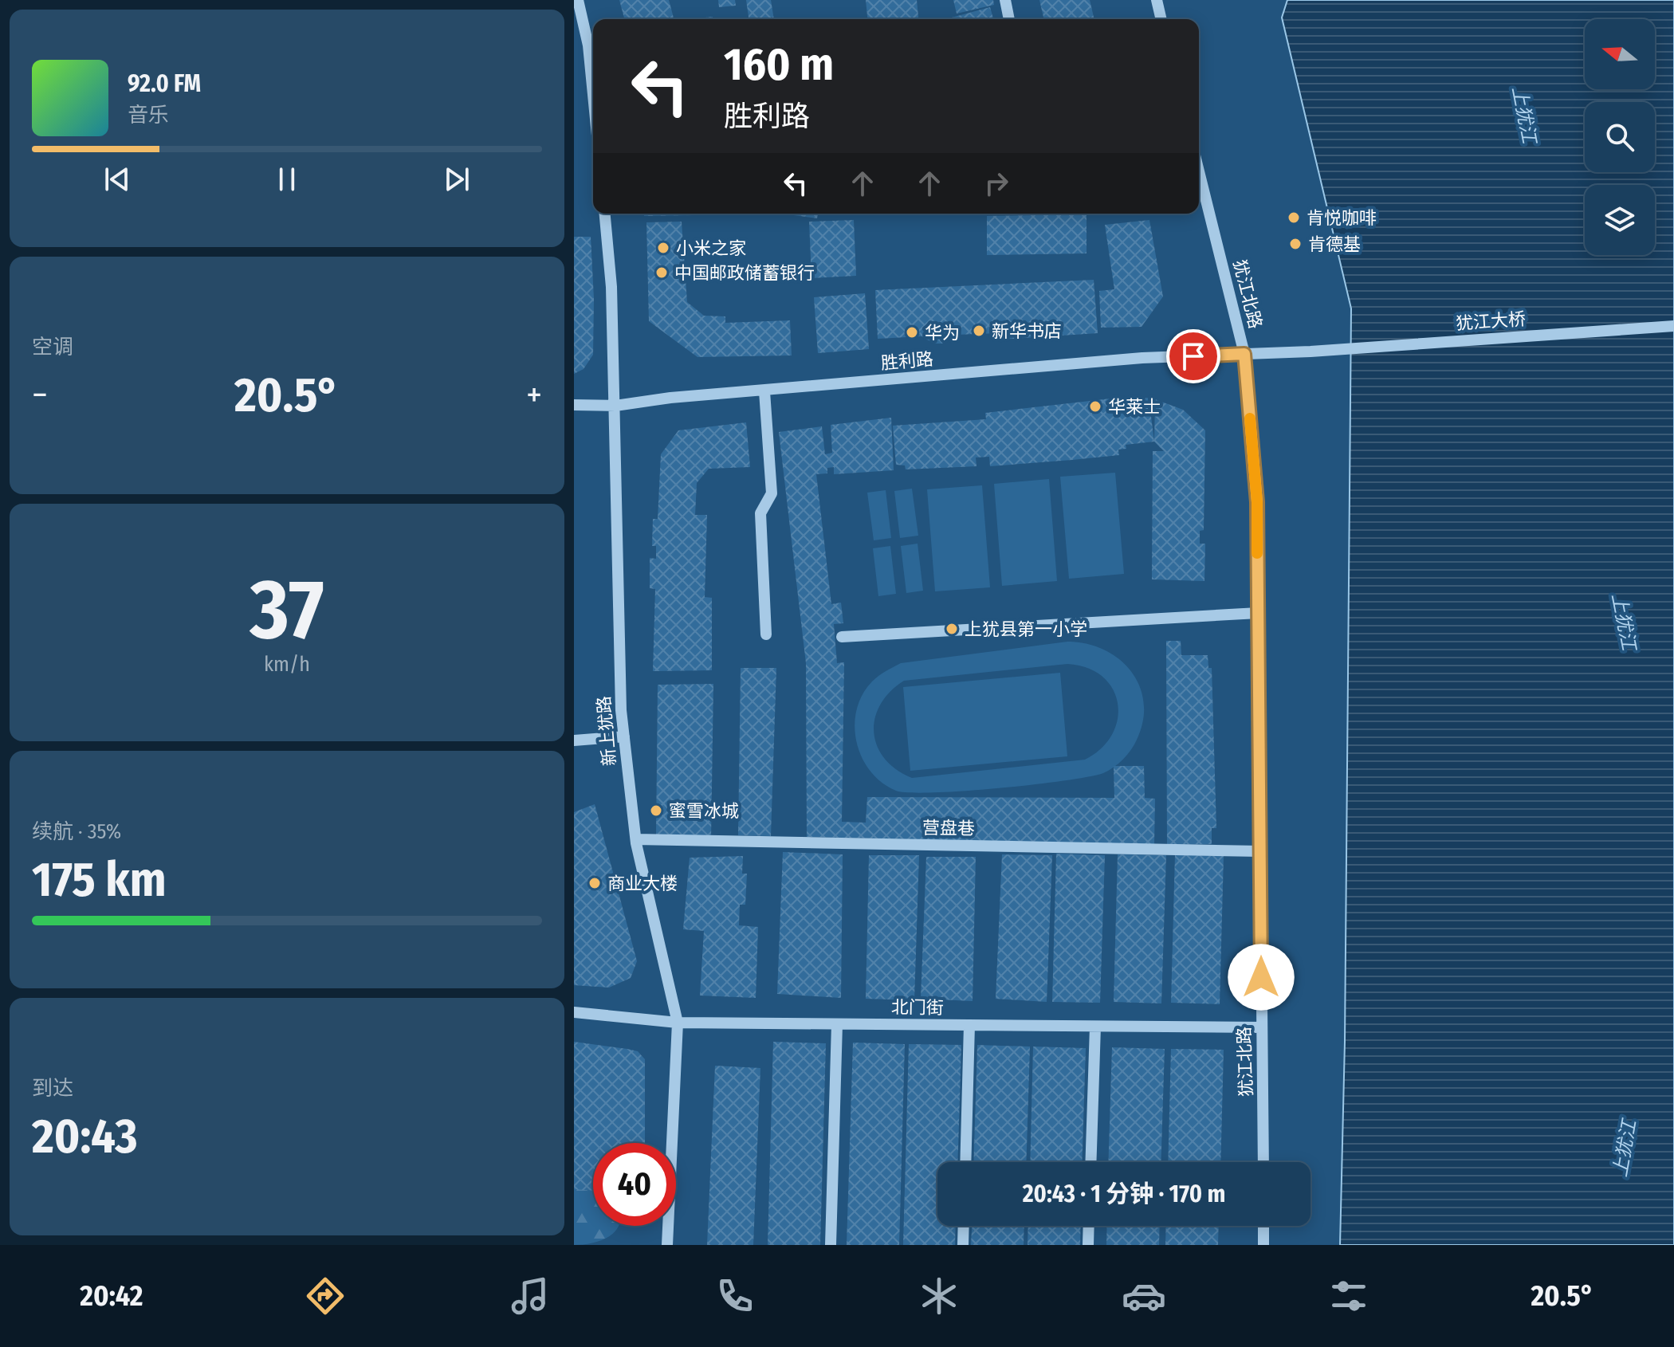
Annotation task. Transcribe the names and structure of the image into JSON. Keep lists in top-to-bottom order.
{
  "streets": {
    "street": [
      "犹江北路",
      "犹江大桥",
      "胜利路",
      "新上犹路",
      "营盘巷",
      "北门街"
    ]
  },
  "crossings": [
    ["犹江北路", "犹江大桥"],
    ["犹江北路", "胜利路"],
    ["犹江北路", "营盘巷"],
    ["犹江北路", "北门街"],
    ["犹江大桥", "胜利路"],
    ["胜利路", "新上犹路"],
    ["新上犹路", "营盘巷"],
    ["新上犹路", "北门街"]
  ],
  "water": ["上犹江"],
  "places": [
    "肯悦咖啡",
    "肯德基",
    "小米之家",
    "中国邮政储蓄银行",
    "新华书店",
    "华为",
    "华莱士",
    "上犹县第一小学",
    "蜜雪冰城",
    "商业大楼"
  ],
  "north": "left",
  "page": {
    "turn": ["160 m", "胜利路"],
    "song": ["92.0 FM", "音乐"],
    "tile": [
      "空调",
      ["37", "km/h"],
      ["续航 · 35%", "175 km"],
      ["到达", "20:43"]
    ],
    "heat": ["−", "20.5°", "+"],
    "limit": "40",
    "trip": "20:43 · 1 分钟 · 170 m",
    "tabs": ["20:42", "20.5°"]
  }
}
